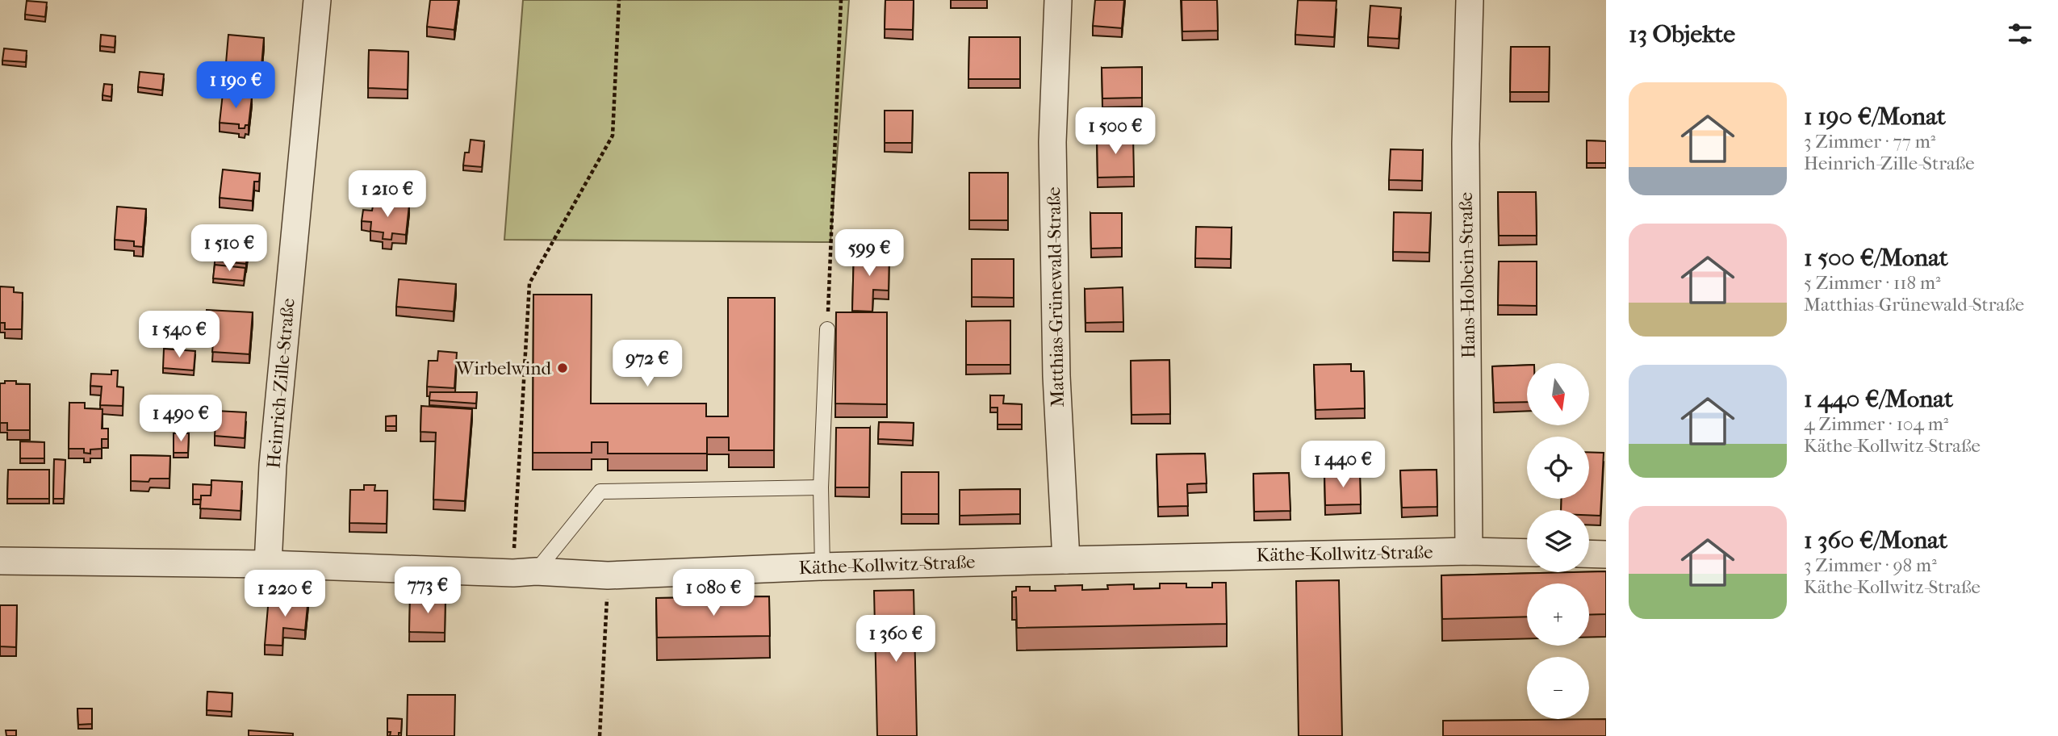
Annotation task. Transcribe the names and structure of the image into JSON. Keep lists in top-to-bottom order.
{
  "streets": {
    "street": [
      "Hans-Holbein-Straße",
      "Matthias-Grünewald-Straße",
      "Heinrich-Zille-Straße",
      "Käthe-Kollwitz-Straße"
    ]
  },
  "crossings": [
    ["Hans-Holbein-Straße", "Käthe-Kollwitz-Straße"],
    ["Matthias-Grünewald-Straße", "Käthe-Kollwitz-Straße"],
    ["Heinrich-Zille-Straße", "Käthe-Kollwitz-Straße"]
  ],
  "places": ["Wirbelwind"],
  "north": "bottom",
  "page": {
    "heading": "13 Objekte",
    "price": [
      "1 190 €",
      "1 500 €",
      "1 210 €",
      "1 510 €",
      "599 €",
      "1 540 €",
      "972 €",
      "1 490 €",
      "1 440 €",
      "773 €",
      "1 080 €",
      "1 220 €",
      "1 360 €"
    ],
    "list": [
      {
        "name": "1 190 €/Monat",
        "note": "3 Zimmer · 77 m² · Heinrich-Zille-Straße"
      },
      {
        "name": "1 500 €/Monat",
        "note": "5 Zimmer · 118 m² · Matthias-Grünewald-Straße"
      },
      {
        "name": "1 440 €/Monat",
        "note": "4 Zimmer · 104 m² · Käthe-Kollwitz-Straße"
      },
      {
        "name": "1 360 €/Monat",
        "note": "3 Zimmer · 98 m² · Käthe-Kollwitz-Straße"
      }
    ],
    "map_buttons": ["+", "−"]
  }
}
